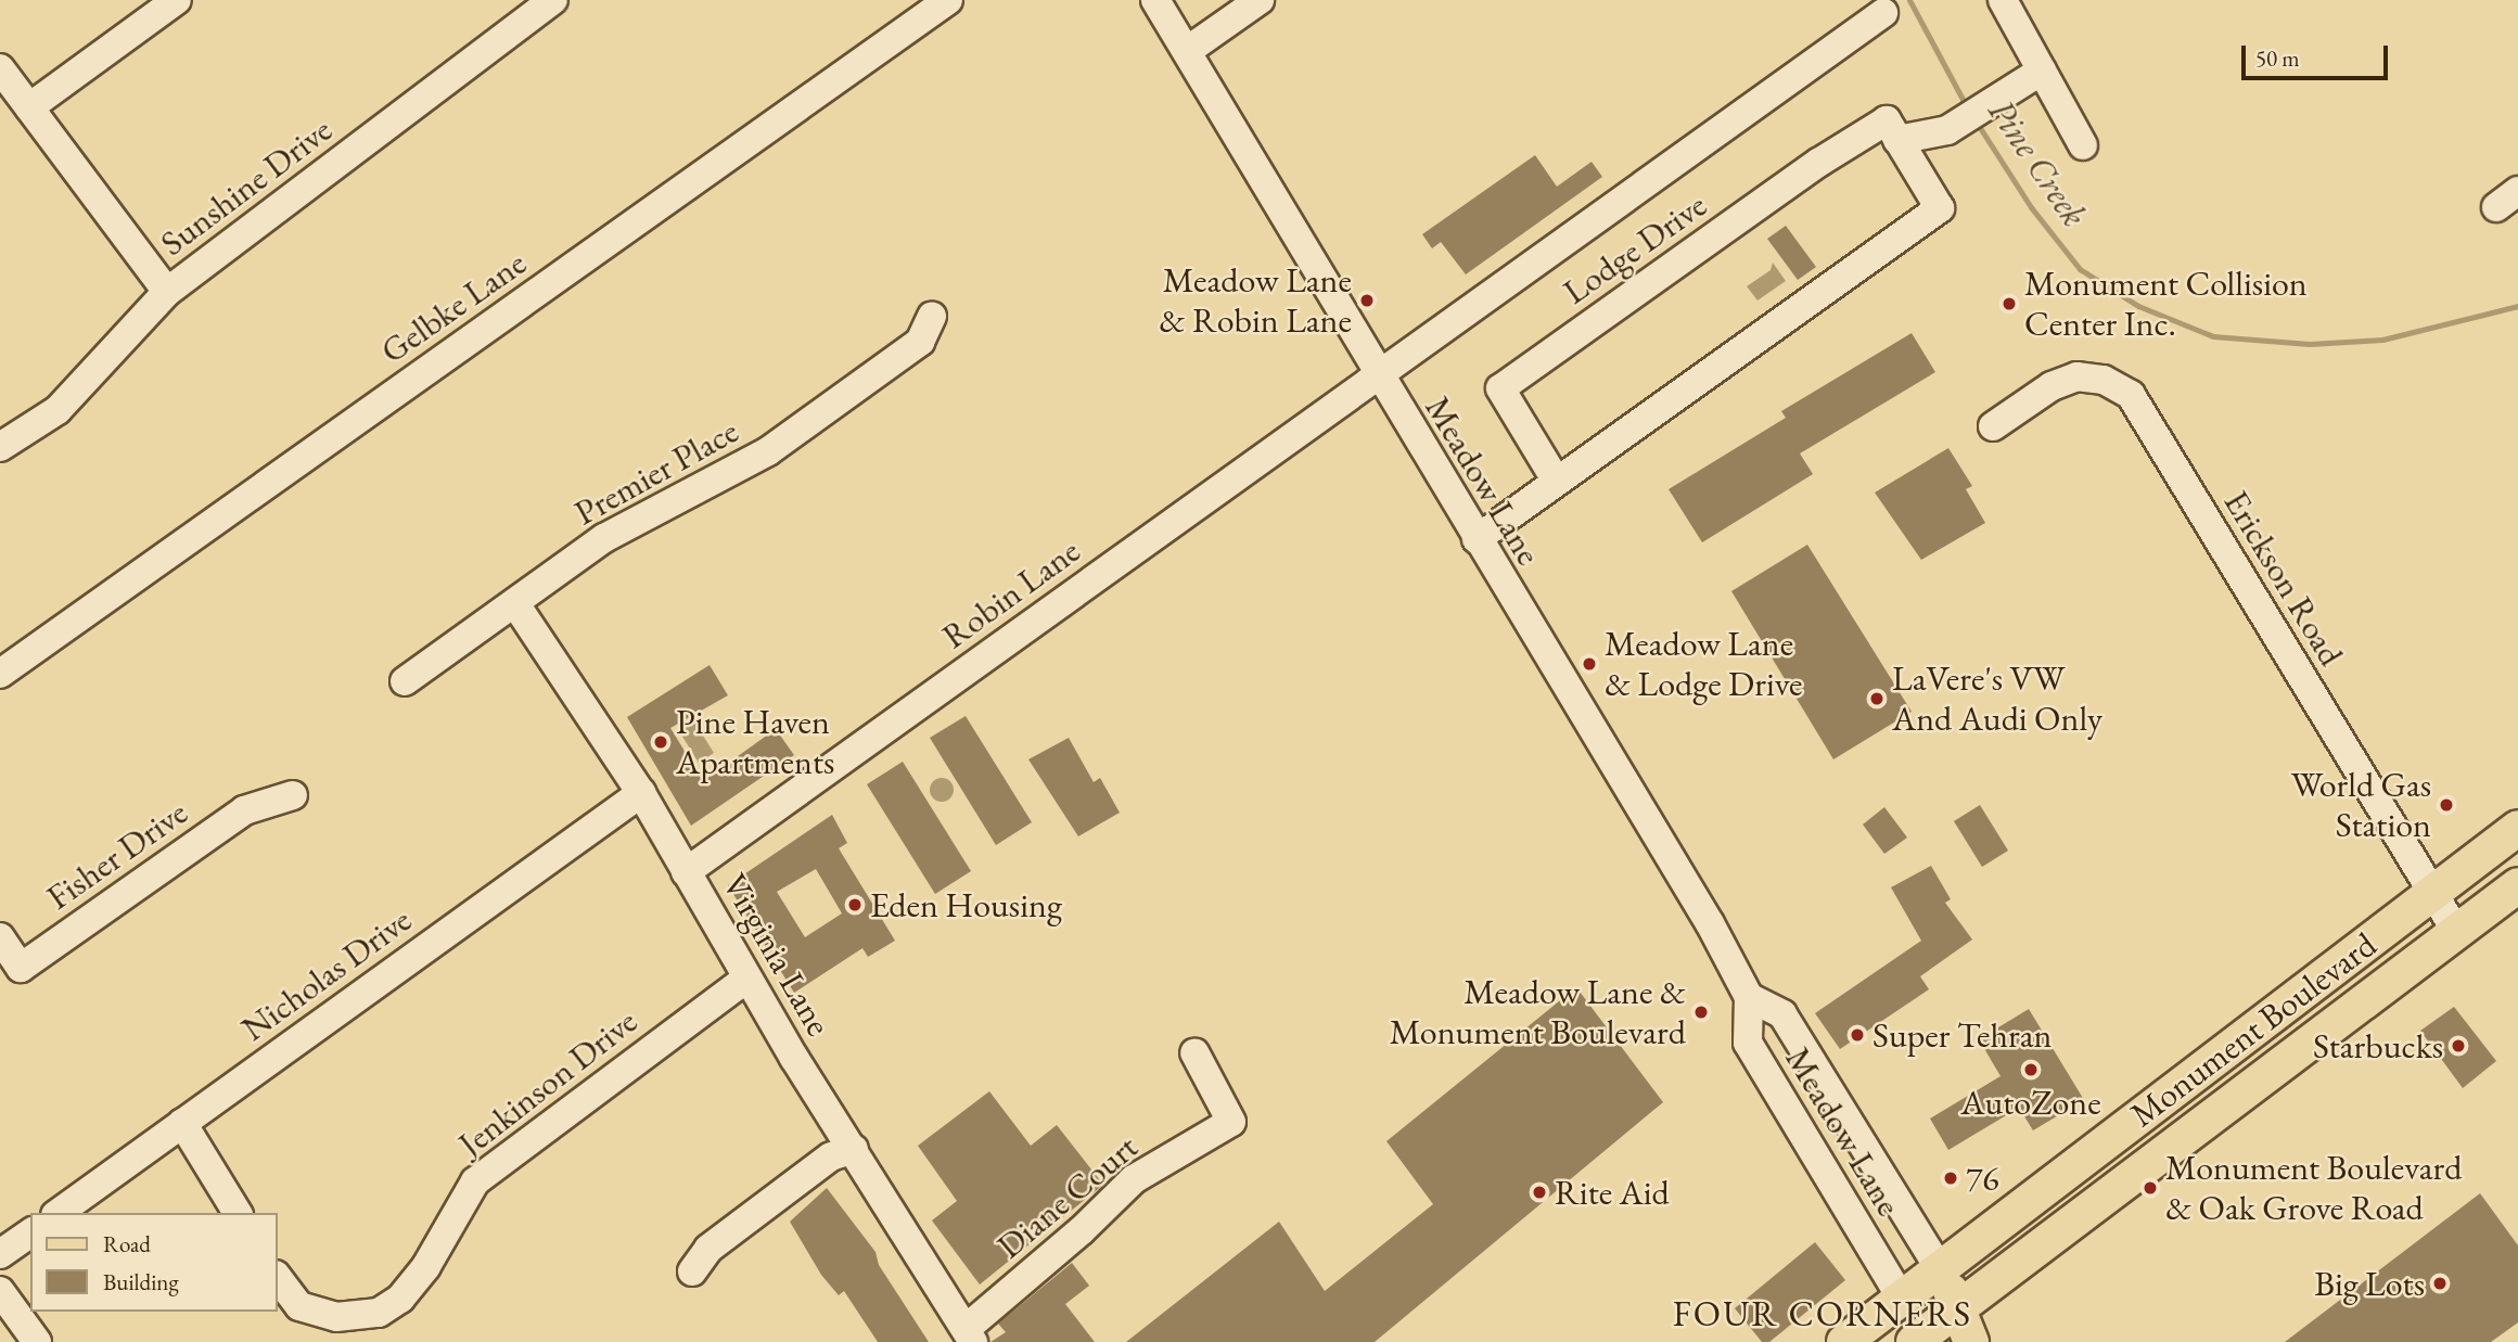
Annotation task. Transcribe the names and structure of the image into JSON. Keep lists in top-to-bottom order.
{
  "streets": {
    "main road": ["Monument Boulevard"],
    "street": [
      "Sunshine Drive",
      "Lodge Drive",
      "Gelbke Lane",
      "Premier Place",
      "Meadow Lane",
      "Erickson Road",
      "Robin Lane",
      "Fisher Drive",
      "Virginia Lane",
      "Nicholas Drive",
      "Jenkinson Drive",
      "Diane Court"
    ]
  },
  "crossings": [
    ["Premier Place", "Virginia Lane"],
    ["Meadow Lane", "Robin Lane"],
    ["Meadow Lane", "Monument Boulevard"],
    ["Erickson Road", "Monument Boulevard"],
    ["Robin Lane", "Virginia Lane"],
    ["Virginia Lane", "Nicholas Drive"],
    ["Virginia Lane", "Jenkinson Drive"],
    ["Virginia Lane", "Diane Court"]
  ],
  "districts": ["FOUR CORNERS"],
  "water": ["Pine Creek"],
  "places": [
    "Meadow Lane & Robin Lane",
    "Monument Collision Center Inc.",
    "Meadow Lane & Lodge Drive",
    "LaVere's VW And Audi Only",
    "Pine Haven Apartments",
    "World Gas Station",
    "Eden Housing",
    "Meadow Lane & Monument Boulevard",
    "Super Tehran",
    "Starbucks",
    "AutoZone",
    "76",
    "Monument Boulevard & Oak Grove Road",
    "Rite Aid",
    "Big Lots"
  ],
  "legend": ["Road", "Building"],
  "scale_bar": "50 m"
}
